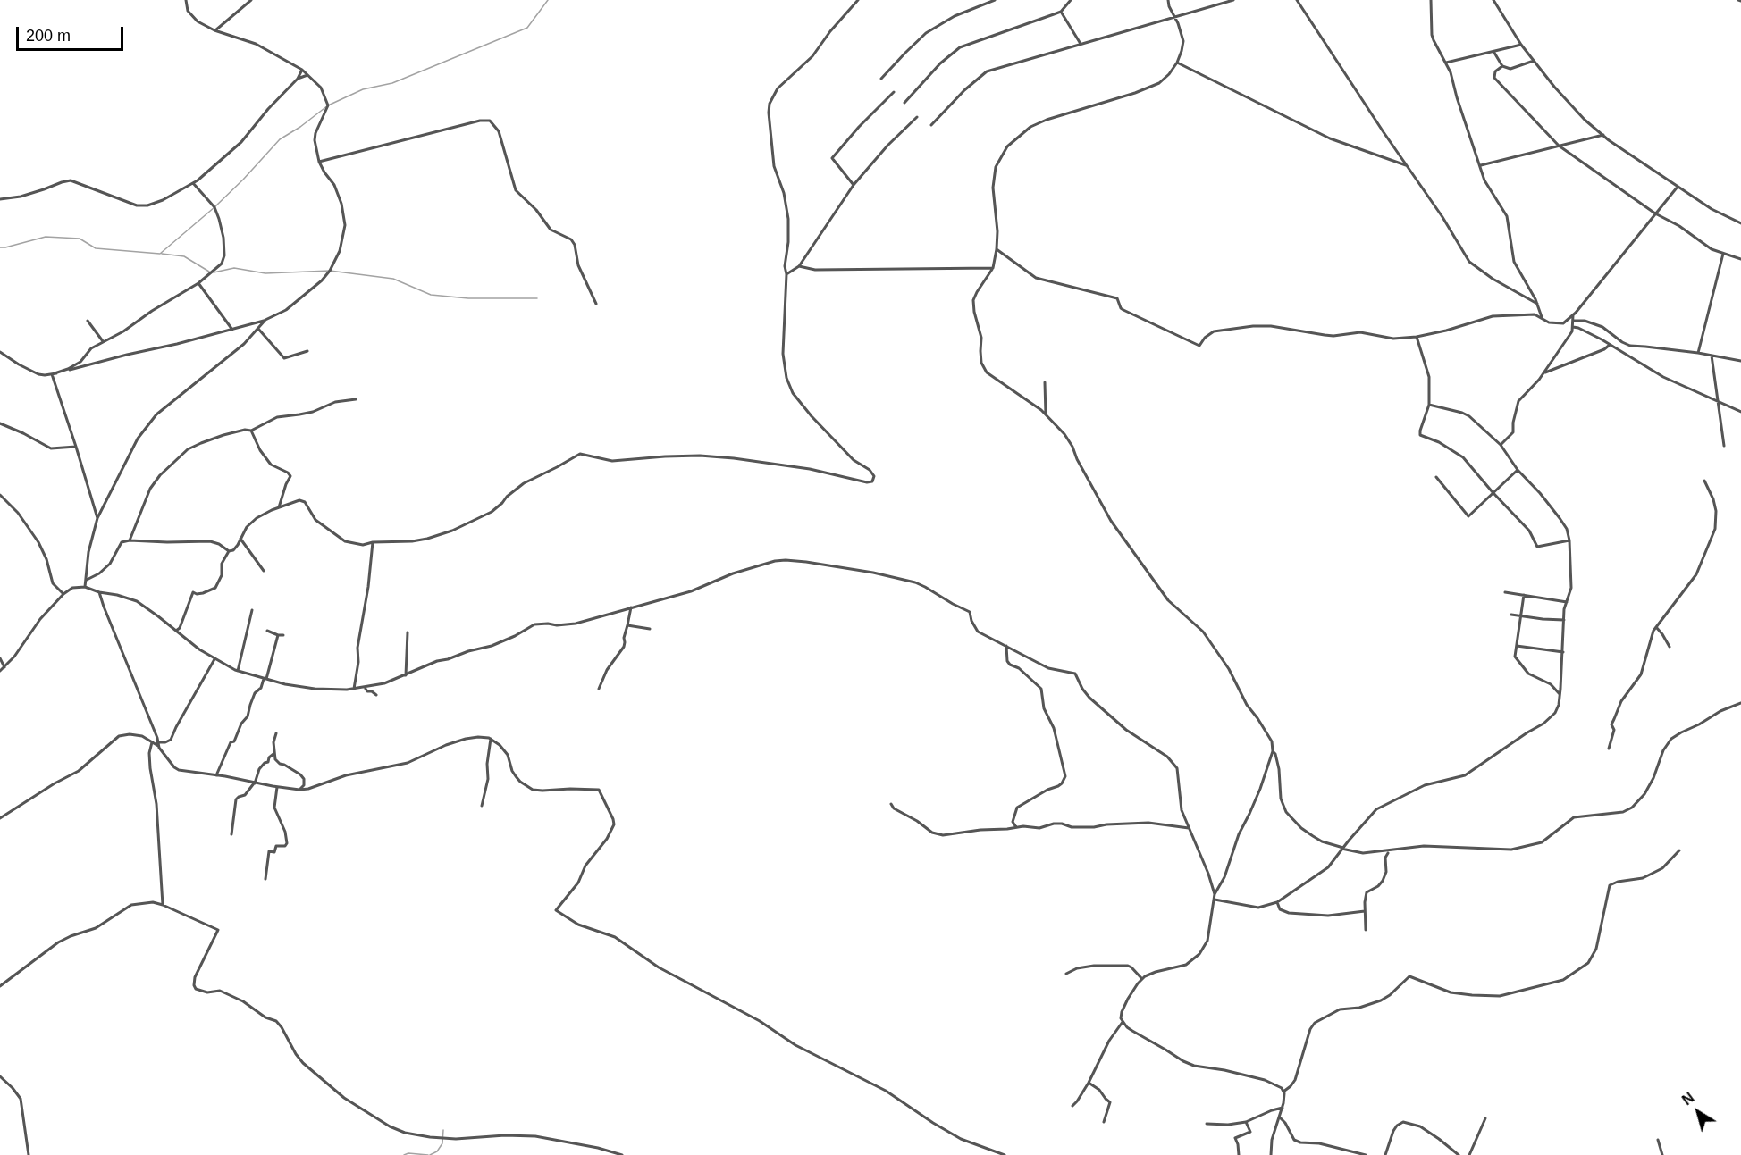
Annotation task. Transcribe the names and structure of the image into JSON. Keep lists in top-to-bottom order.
{
  "scale_bar": "200 m",
  "north": "top left"
}
